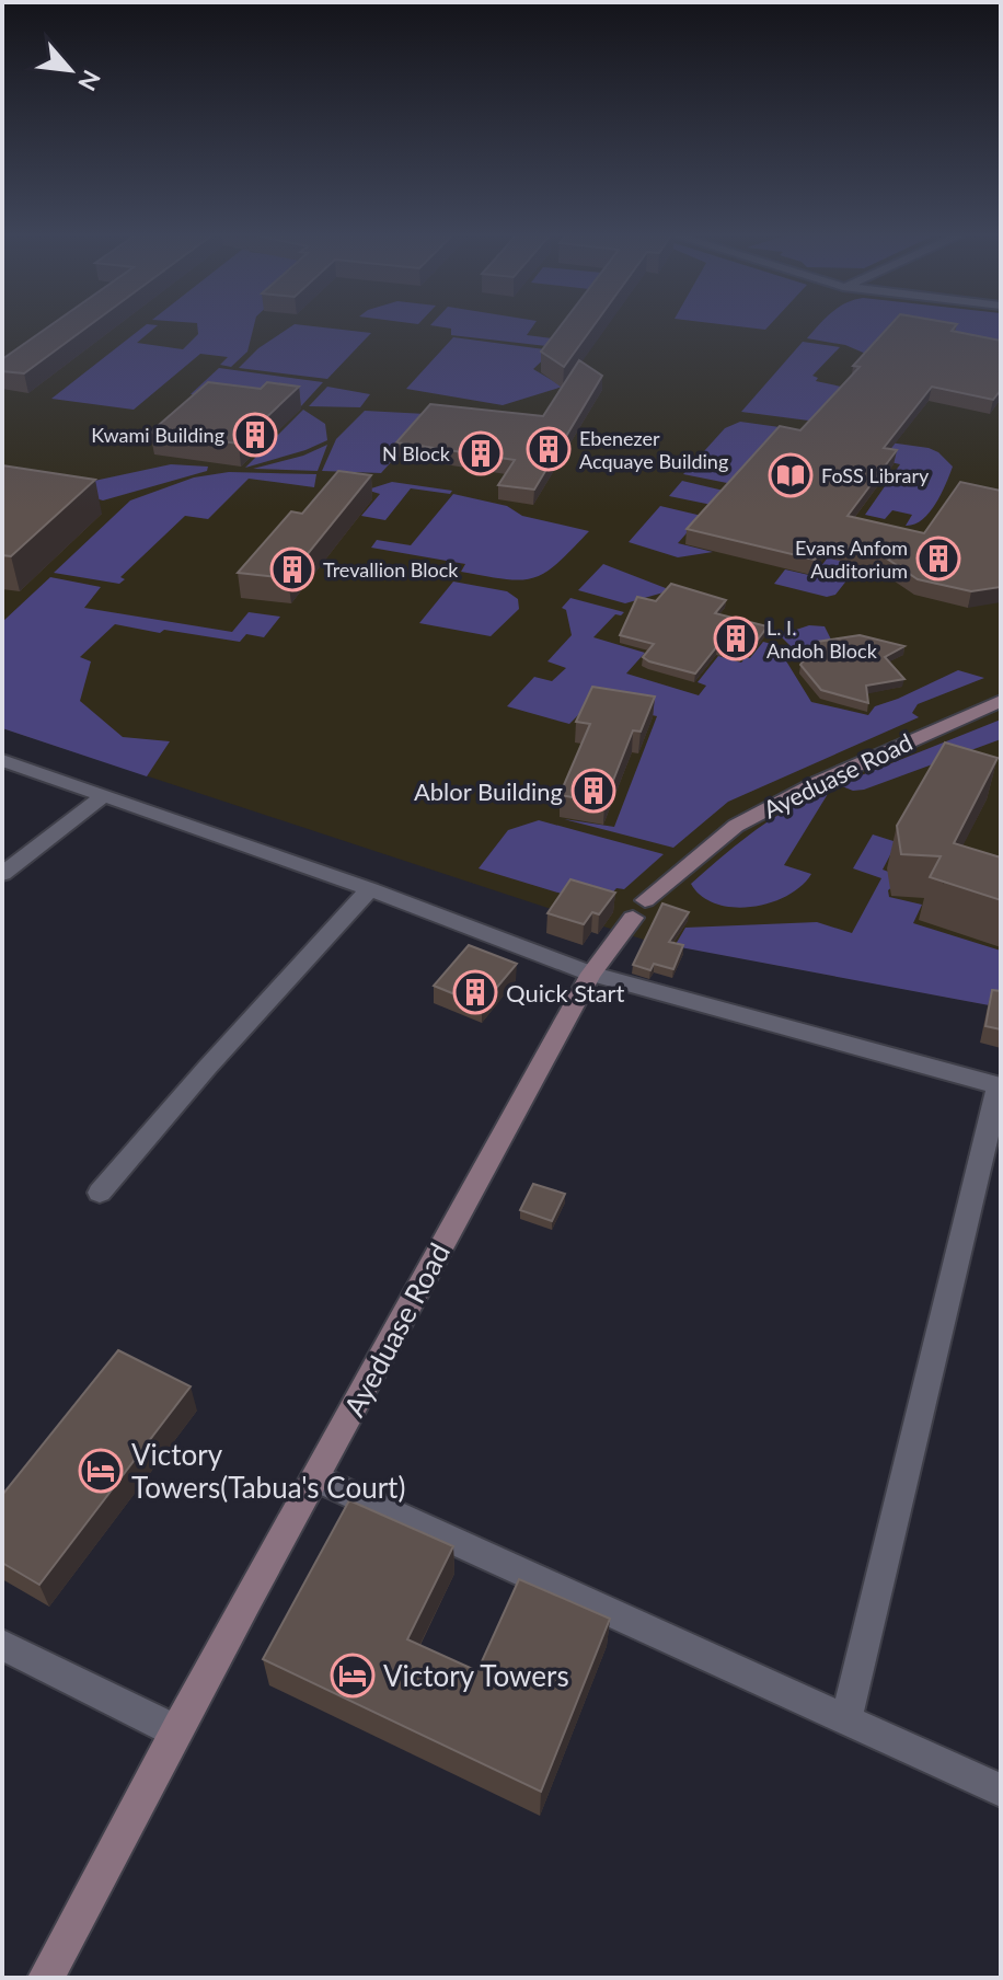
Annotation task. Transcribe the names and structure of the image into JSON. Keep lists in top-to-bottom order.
{
  "streets": {
    "street": ["Ayeduase Road"]
  },
  "places": {
    "building": [
      "Kwami Building",
      "Ebenezer Acquaye Building",
      "N Block",
      "Evans Anfom Auditorium",
      "Trevallion Block",
      "L. I. Andoh Block",
      "Ablor Building",
      "Quick Start"
    ],
    "library": ["FoSS Library"],
    "hotel": ["Victory Towers(Tabua's Court)", "Victory Towers"]
  },
  "north": "bottom right"
}
